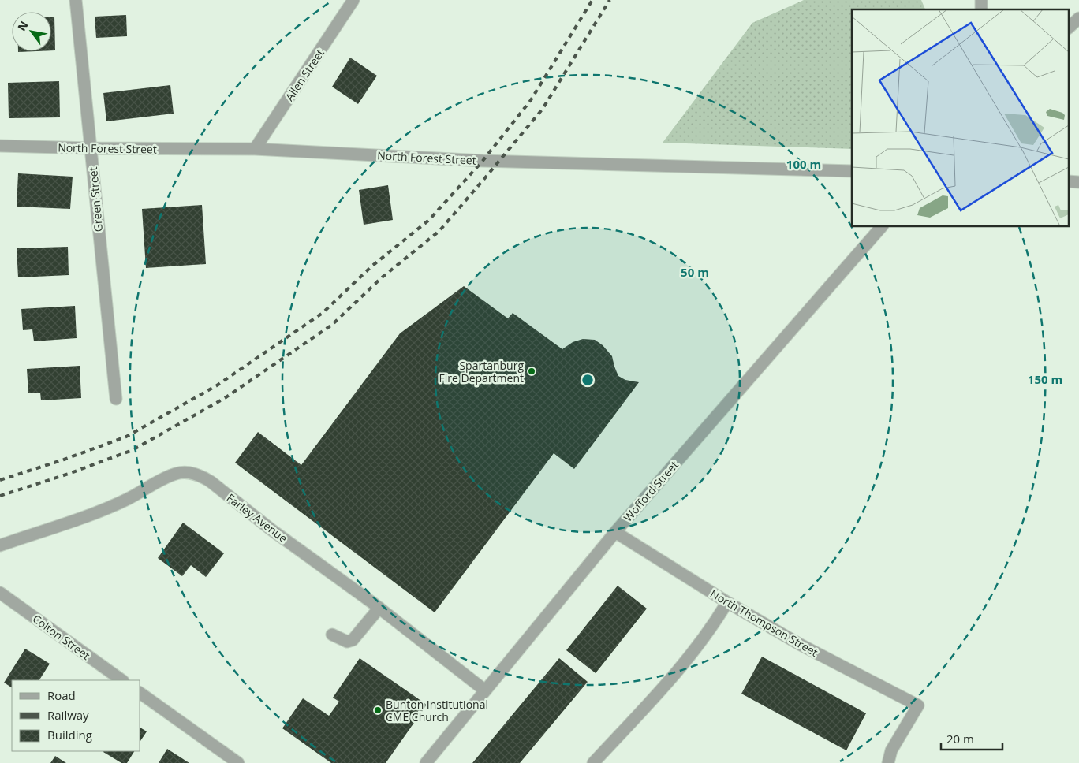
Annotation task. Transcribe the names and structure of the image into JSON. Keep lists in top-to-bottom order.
{
  "streets": {
    "street": [
      "Allen Street",
      "North Forest Street",
      "Green Street",
      "Wofford Street",
      "Farley Avenue",
      "North Thompson Street",
      "Colton Street"
    ]
  },
  "crossings": [
    ["Allen Street", "North Forest Street"],
    ["North Forest Street", "Green Street"],
    ["Wofford Street", "Farley Avenue"],
    ["Wofford Street", "North Thompson Street"]
  ],
  "places": ["Spartanburg Fire Department", "Bunton Institutional CME Church"],
  "legend": ["Road", "Railway", "Building"],
  "scale_bar": "20 m",
  "north": "top left",
  "rings": ["100 m", "50 m", "150 m"]
}
